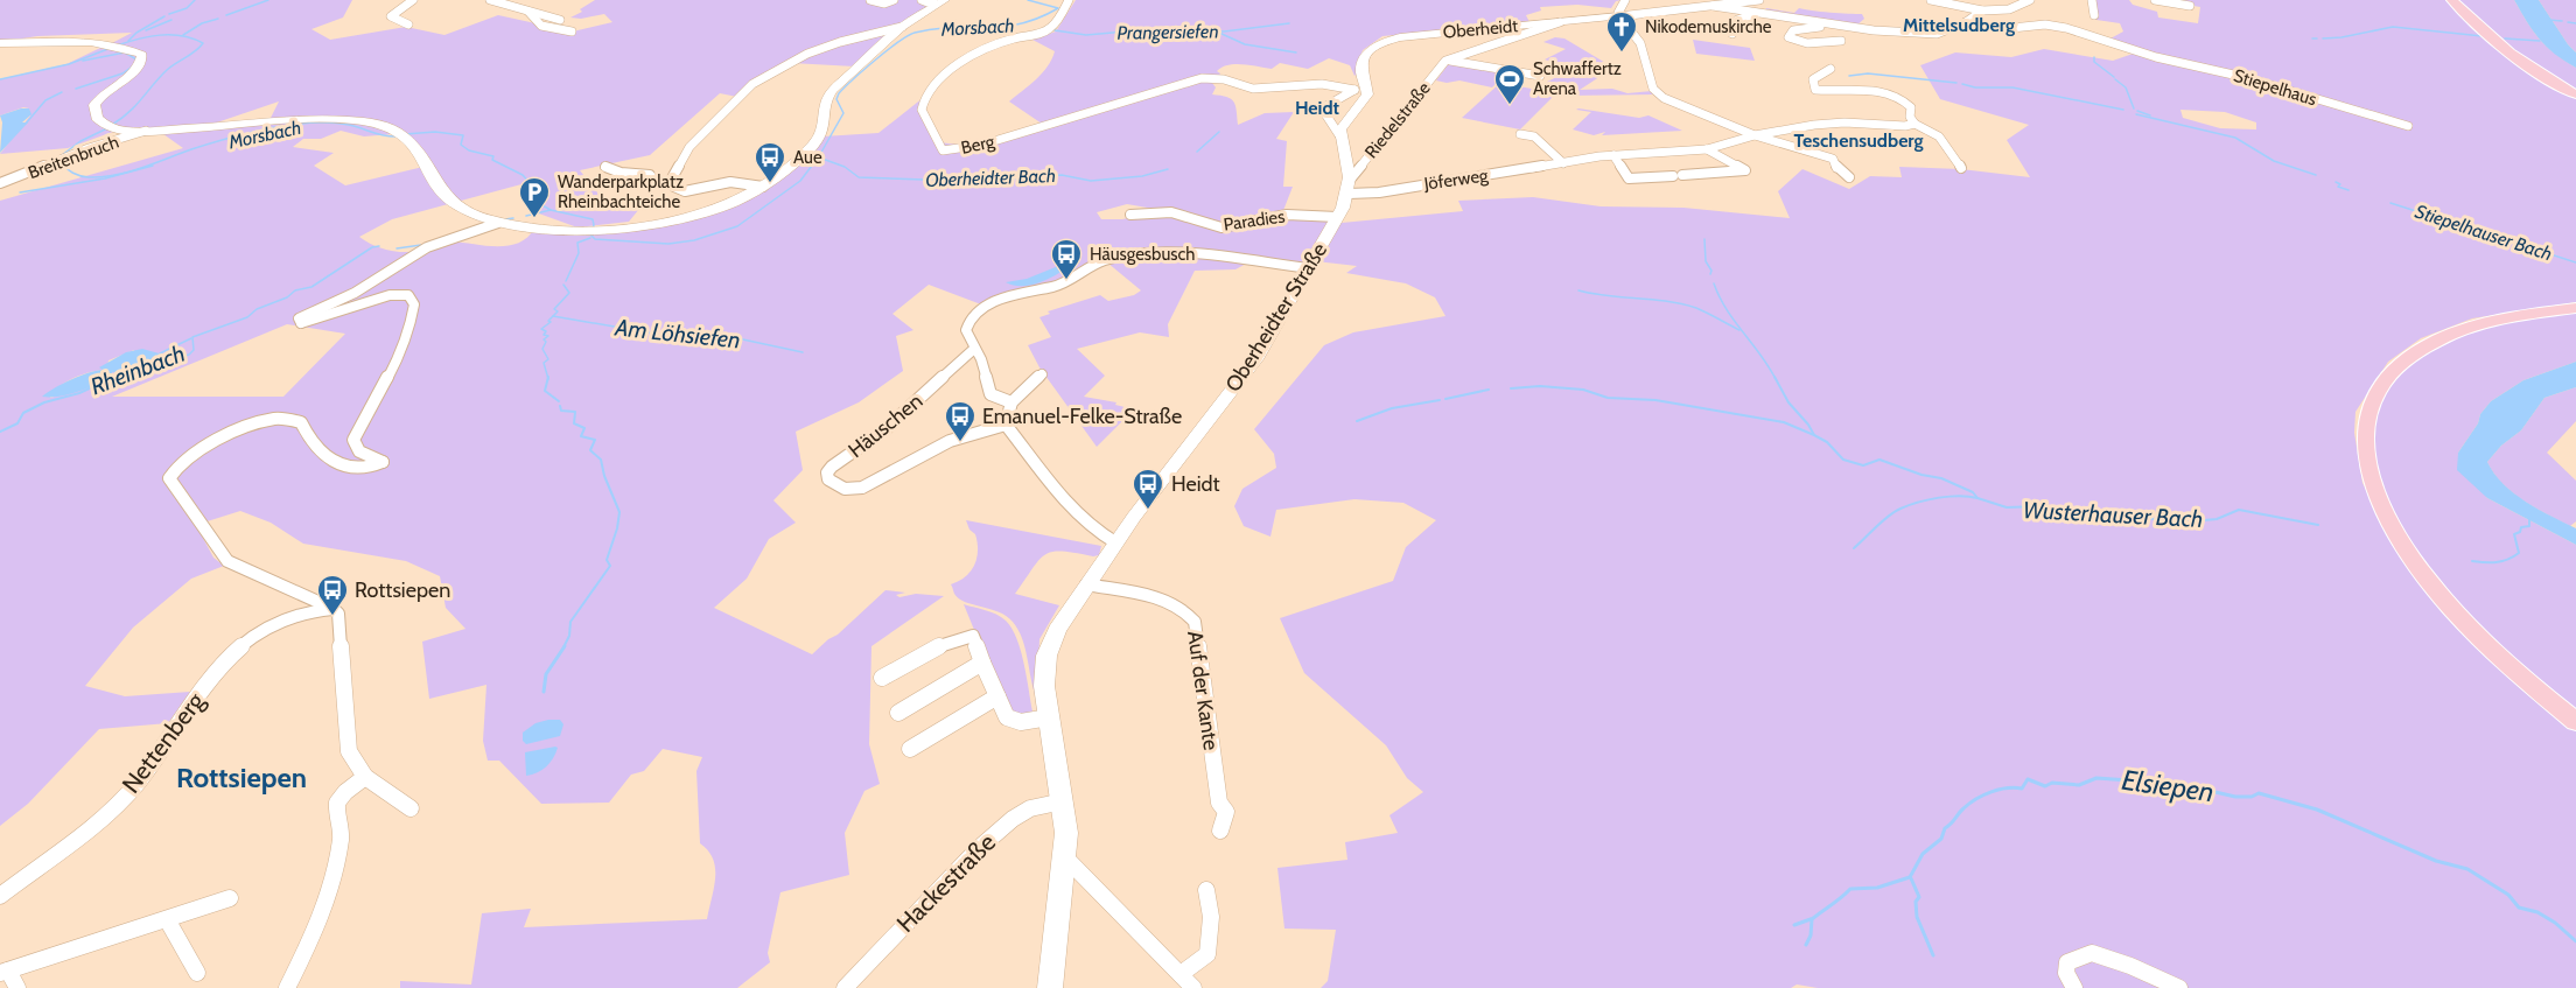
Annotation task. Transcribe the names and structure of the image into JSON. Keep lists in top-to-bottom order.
{
  "streets": {
    "main road": ["Oberheidt", "Oberheidter Straße"],
    "street": [
      "Stiepelhaus",
      "Riedelstraße",
      "Berg",
      "Breitenbruch",
      "Jöferweg",
      "Paradies",
      "Häuschen",
      "Auf der Kante",
      "Nettenberg",
      "Hackestraße"
    ]
  },
  "crossings": [
    ["Oberheidt", "Riedelstraße"],
    ["Oberheidt", "Berg"],
    ["Riedelstraße", "Jöferweg"],
    ["Riedelstraße", "Oberheidter Straße"],
    ["Jöferweg", "Oberheidter Straße"],
    ["Paradies", "Oberheidter Straße"],
    ["Oberheidter Straße", "Auf der Kante"],
    ["Oberheidter Straße", "Hackestraße"]
  ],
  "districts": [
    "Mittelsudberg",
    "Heidt",
    "Teschensudberg",
    "Rottsiepen"
  ],
  "water": [
    "Morsbach",
    "Prangersiefen",
    "Oberheidter Bach",
    "Stiepelhauser Bach",
    "Am Löhsiefen",
    "Rheinbach",
    "Wusterhauser Bach",
    "Elsiepen"
  ],
  "places": {
    "church": ["Nikodemuskirche"],
    "sports": ["Schwaffertz Arena"],
    "bus stop": [
      "Aue",
      "Häusgesbusch",
      "Emanuel-Felke-Straße",
      "Heidt",
      "Rottsiepen"
    ],
    "parking": ["Wanderparkplatz Rheinbachteiche"]
  }
}
